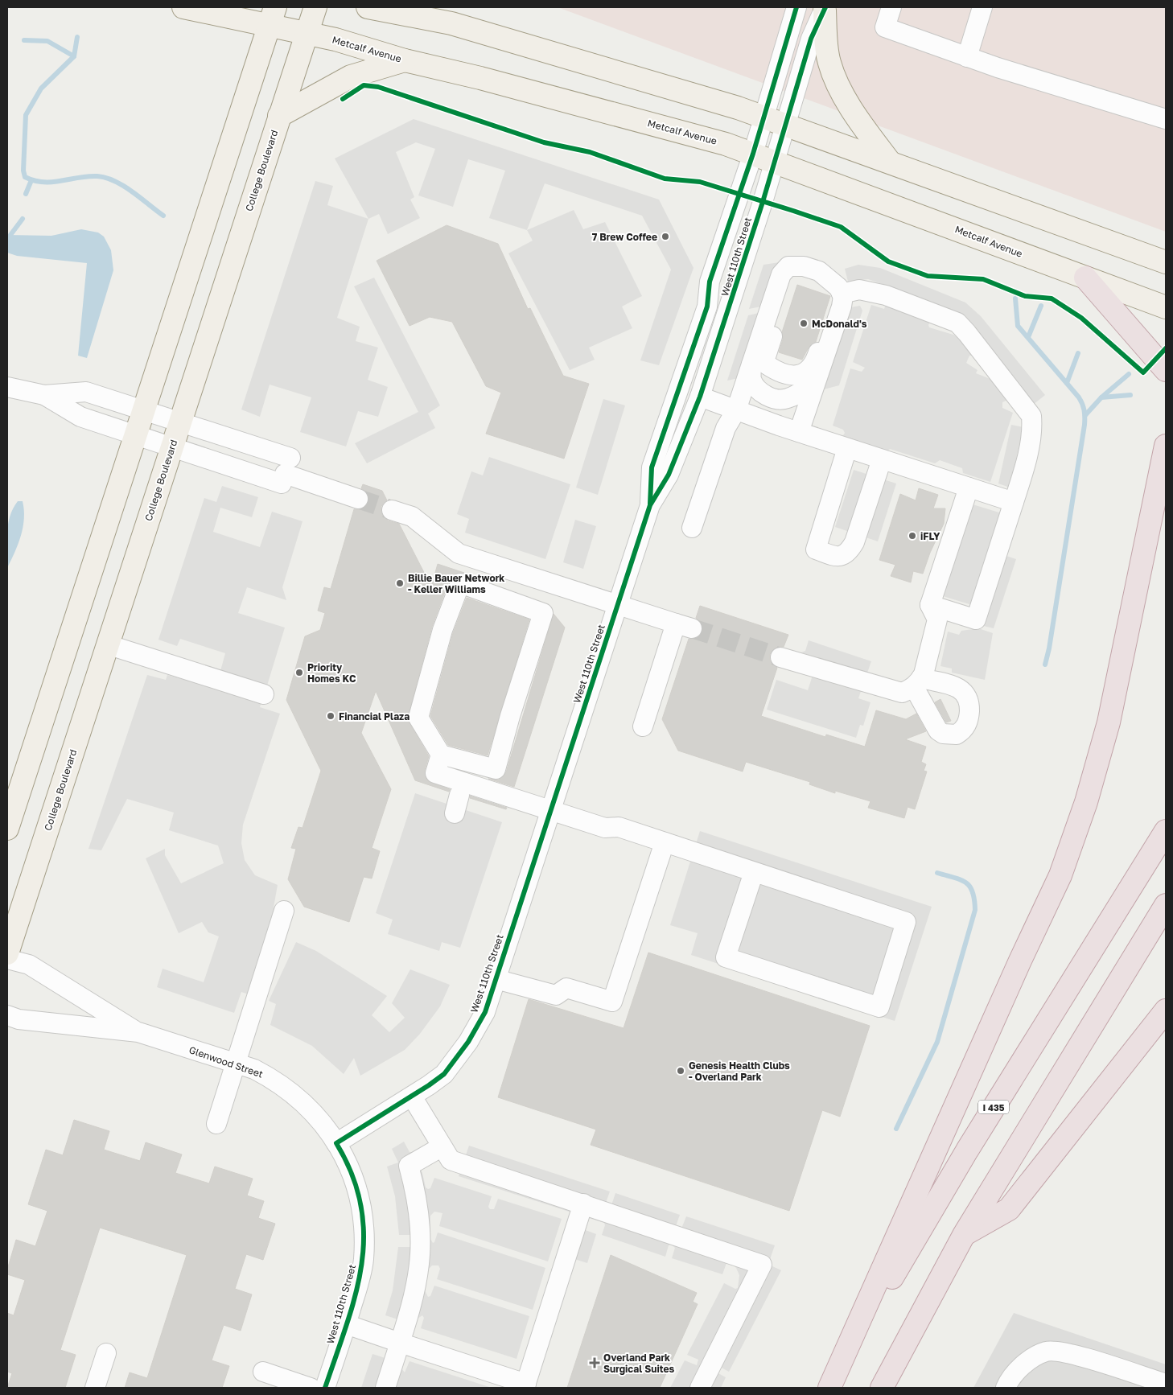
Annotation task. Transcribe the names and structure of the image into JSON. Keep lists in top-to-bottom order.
{
  "streets": {
    "highway": ["I 435"],
    "main road": ["Metcalf Avenue", "College Boulevard"],
    "street": ["West 110th Street", "Glenwood Street"]
  },
  "crossings": [
    ["Metcalf Avenue", "College Boulevard"],
    ["Metcalf Avenue", "West 110th Street"],
    ["West 110th Street", "Glenwood Street"]
  ],
  "places": {
    "other": [
      "7 Brew Coffee",
      "McDonald's",
      "iFLY",
      "Billie Bauer Network - Keller Williams",
      "Priority Homes KC",
      "Financial Plaza",
      "Genesis Health Clubs - Overland Park"
    ],
    "health": ["Overland Park Surgical Suites"]
  }
}
